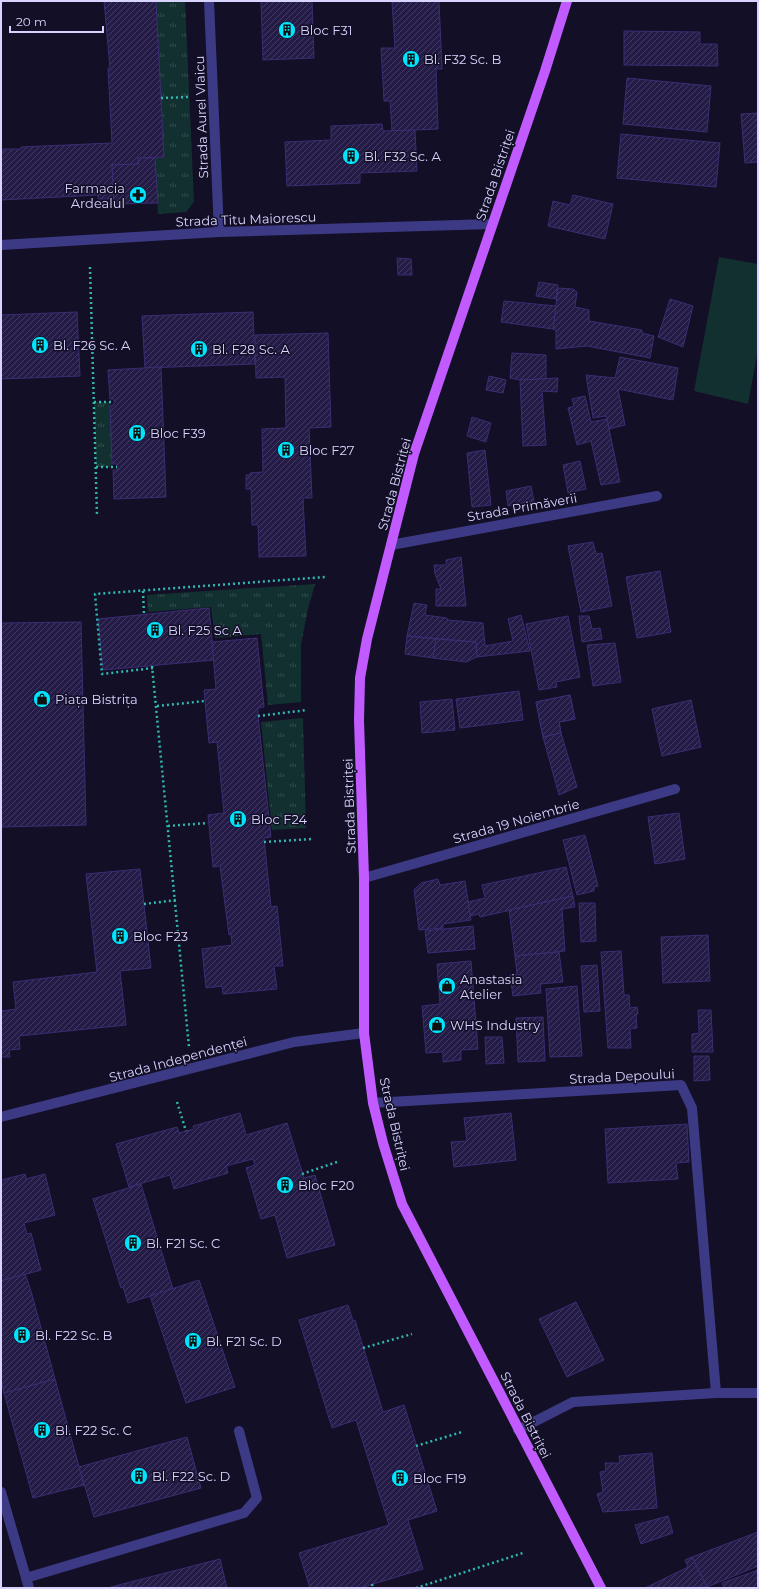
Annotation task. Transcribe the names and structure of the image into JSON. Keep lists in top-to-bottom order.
{
  "streets": {
    "main road": ["Strada Bistriței"],
    "street": [
      "Strada Aurel Vlaicu",
      "Strada Titu Maiorescu",
      "Strada Primăverii",
      "Strada 19 Noiembrie",
      "Strada Independenței",
      "Strada Depoului"
    ]
  },
  "crossings": [
    ["Strada Aurel Vlaicu", "Strada Titu Maiorescu"],
    ["Strada Bistriței", "Strada Titu Maiorescu"],
    ["Strada Bistriței", "Strada Primăverii"],
    ["Strada Bistriței", "Strada 19 Noiembrie"],
    ["Strada Bistriței", "Strada Independenței"],
    ["Strada Bistriței", "Strada Depoului"]
  ],
  "places": {
    "building": [
      "Bloc F31",
      "Bl. F32 Sc. B",
      "Bl. F32 Sc. A",
      "Bl. F26 Sc. A",
      "Bl. F28 Sc. A",
      "Bloc F39",
      "Bloc F27",
      "Bl. F25 Sc A",
      "Bloc F24",
      "Bloc F23",
      "Bloc F20",
      "Bl. F21 Sc. C",
      "Bl. F22 Sc. B",
      "Bl. F21 Sc. D",
      "Bl. F22 Sc. C",
      "Bl. F22 Sc. D",
      "Bloc F19"
    ],
    "pharmacy": ["Farmacia Ardealul"],
    "shop": ["Piața Bistrița", "Anastasia Atelier", "WHS Industry"]
  },
  "scale_bar": "20 m"
}
